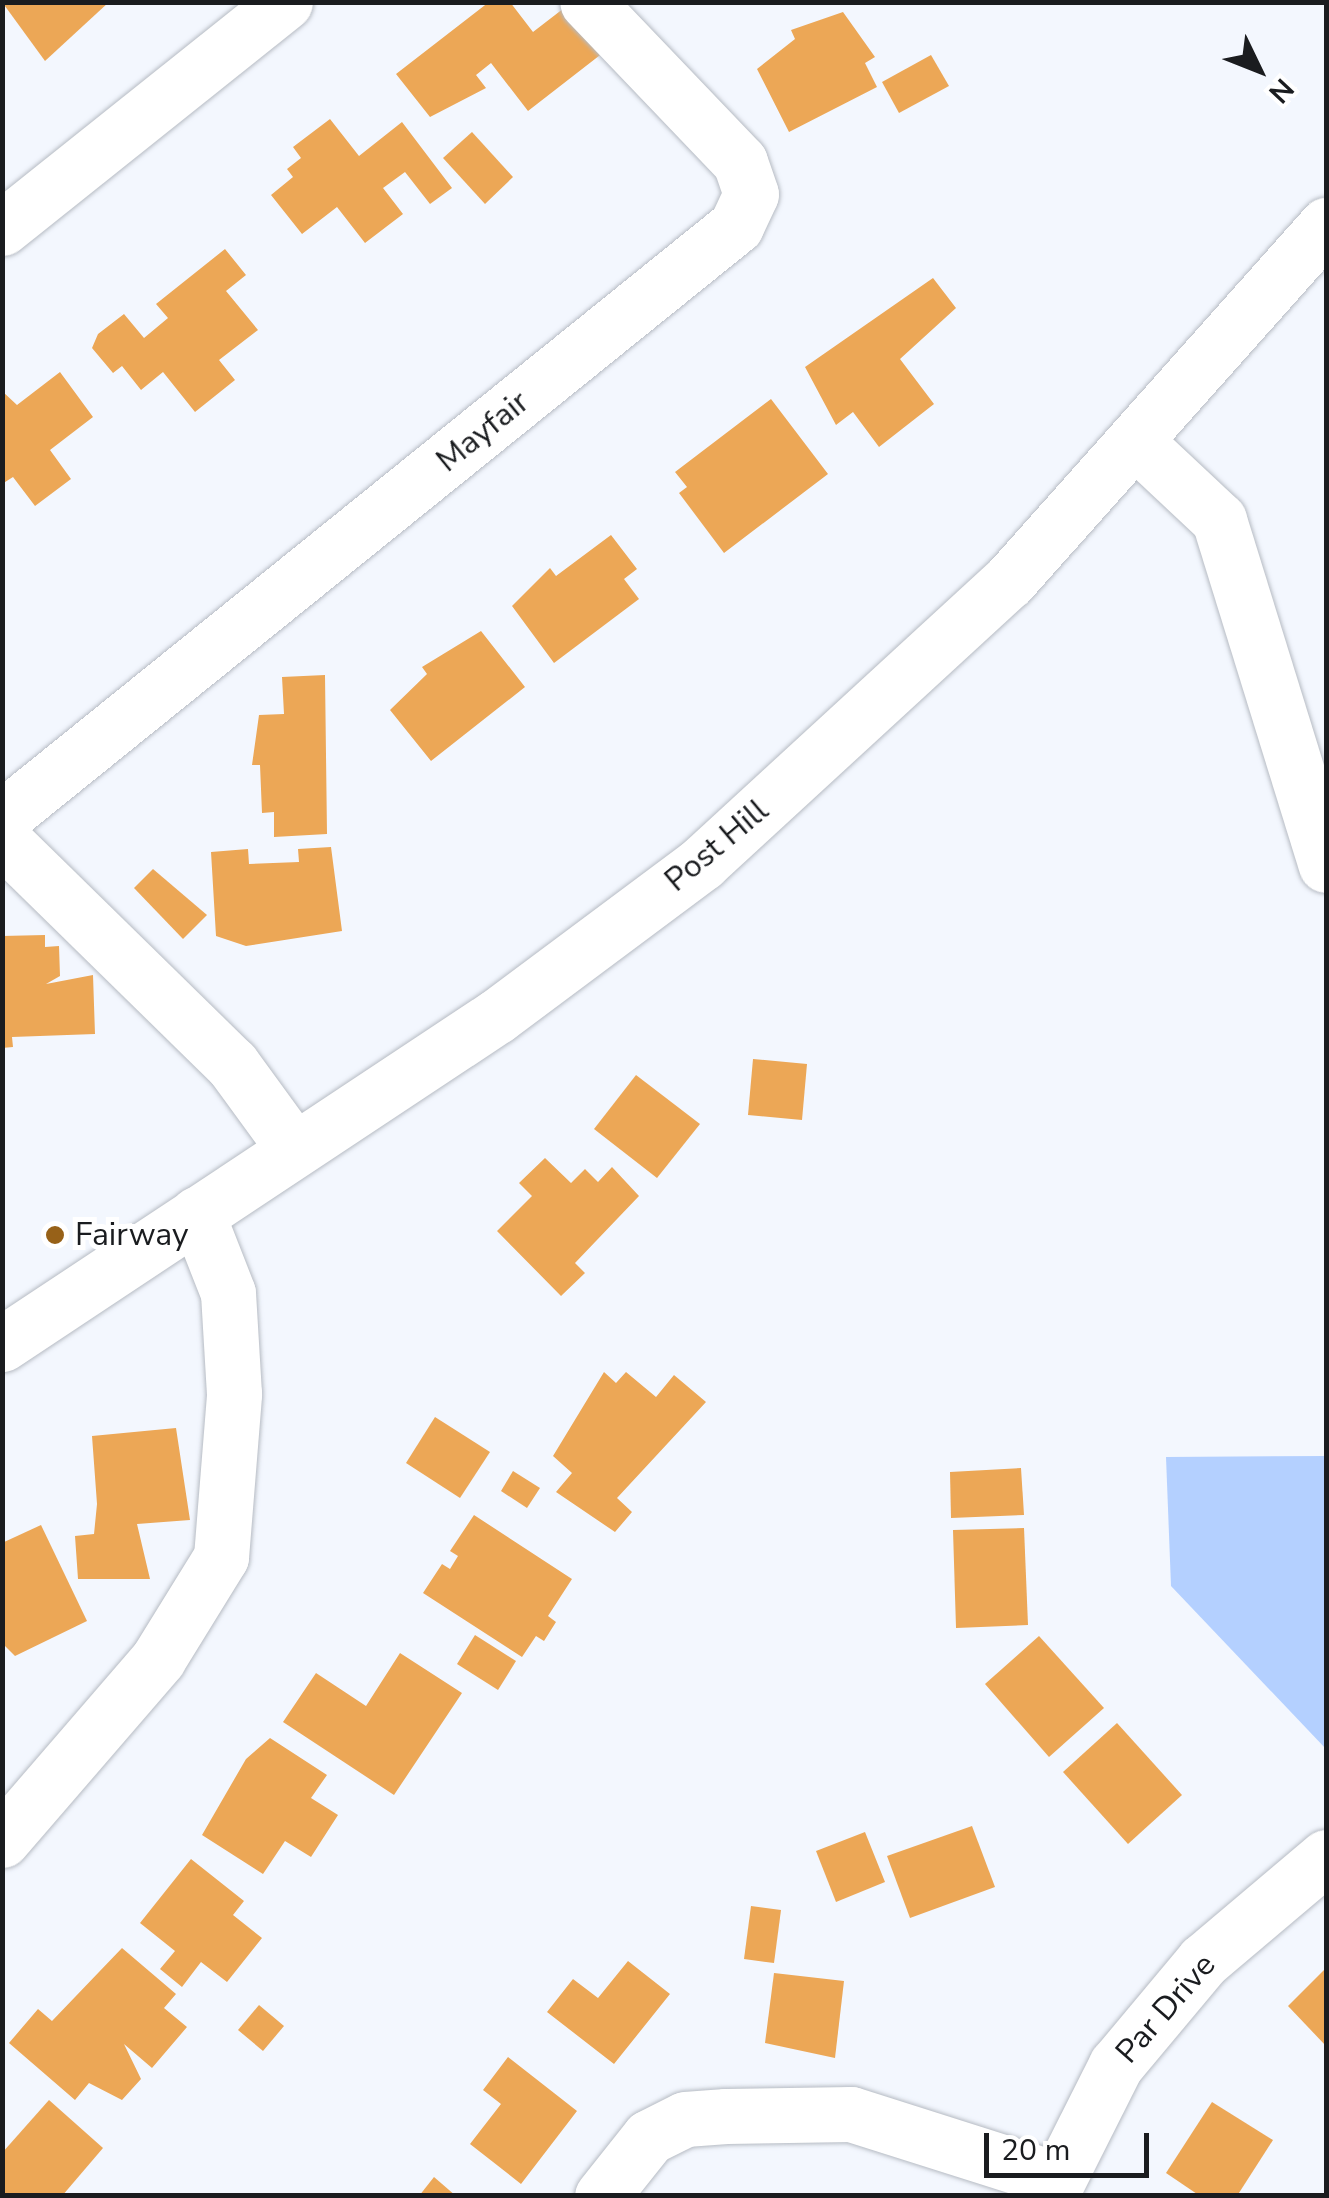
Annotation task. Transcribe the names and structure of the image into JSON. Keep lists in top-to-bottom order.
{
  "streets": {
    "street": ["Mayfair", "Post Hill", "Par Drive"]
  },
  "places": ["Fairway"],
  "scale_bar": "20 m",
  "north": "bottom right"
}
